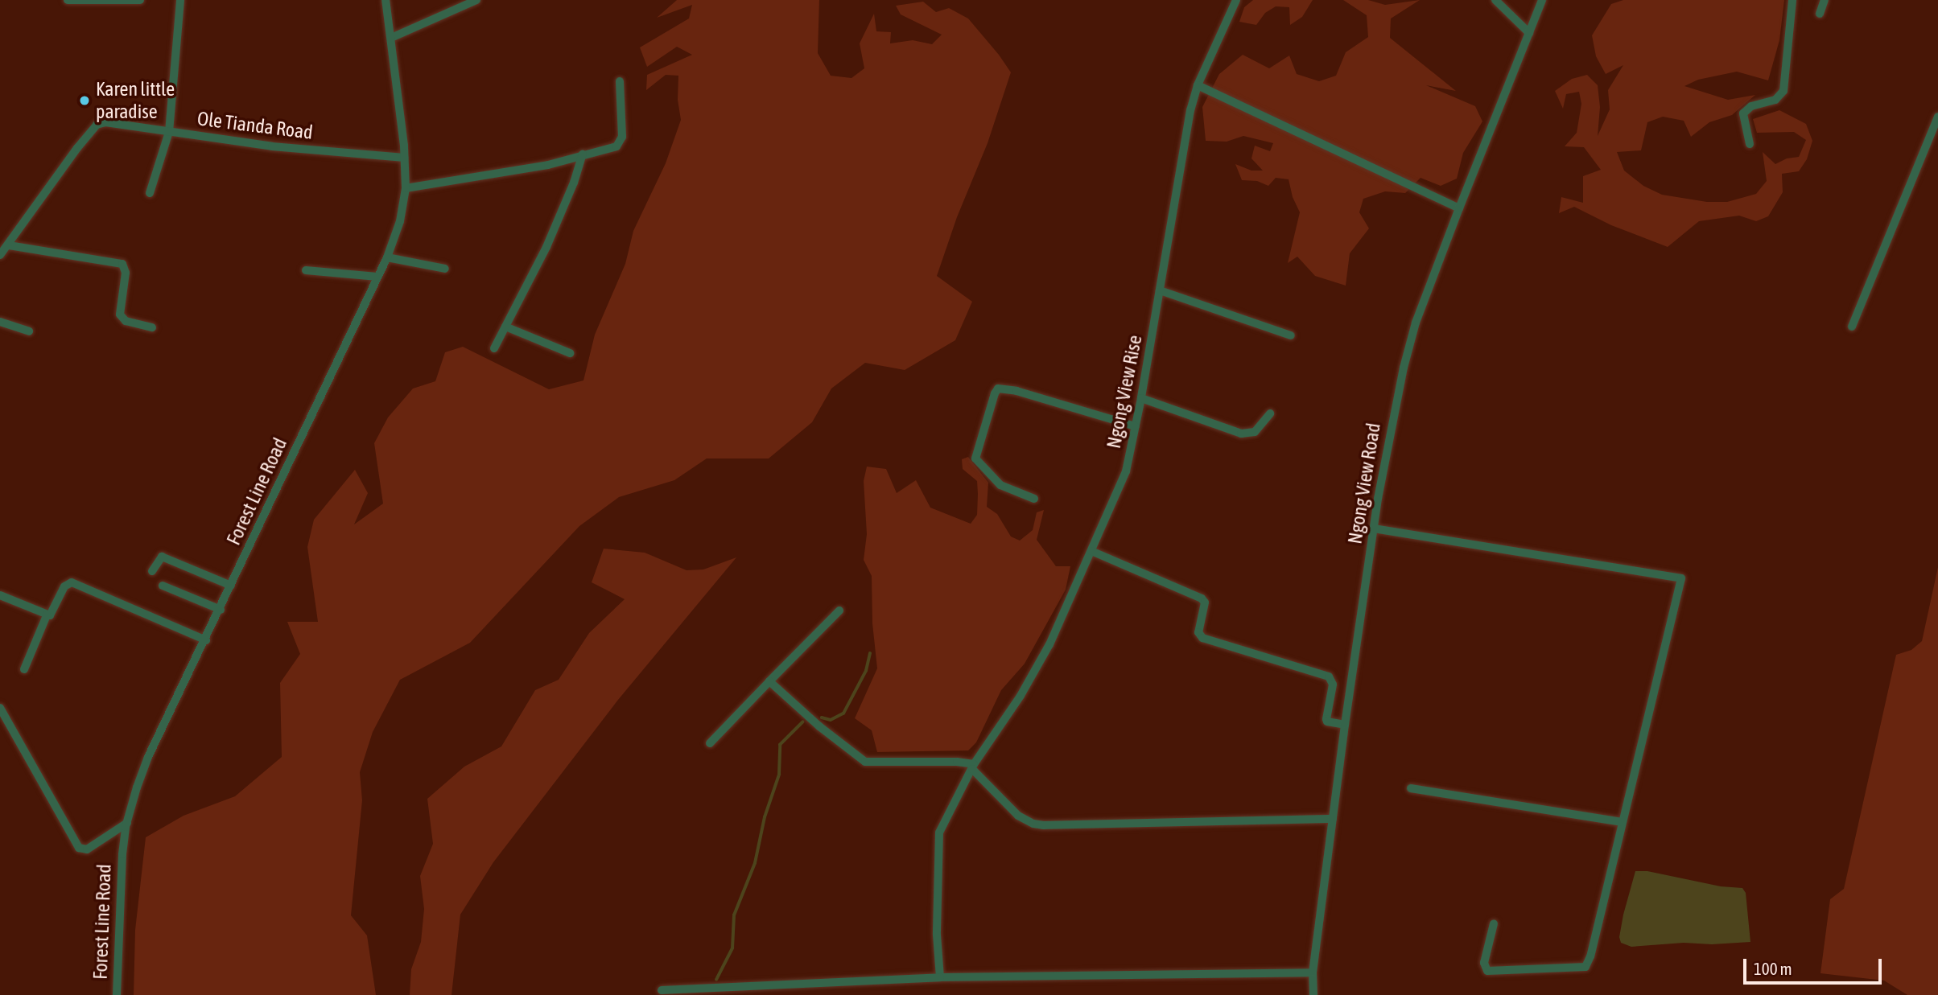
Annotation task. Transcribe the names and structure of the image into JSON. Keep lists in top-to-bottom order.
{
  "streets": {
    "street": [
      "Ole Tianda Road",
      "Ngong View Rise",
      "Ngong View Road",
      "Forest Line Road"
    ]
  },
  "crossings": [
    ["Ole Tianda Road", "Forest Line Road"]
  ],
  "places": ["Karen little paradise"],
  "scale_bar": "100 m"
}
